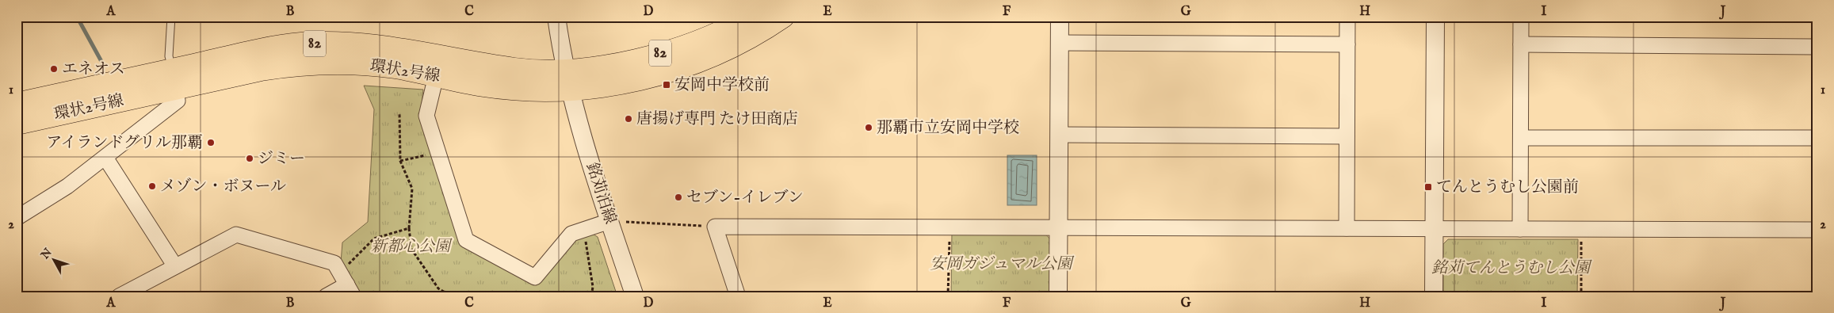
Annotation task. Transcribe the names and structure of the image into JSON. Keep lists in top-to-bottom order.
{
  "streets": {
    "main road": ["82", "環状2号線"],
    "street": ["銘苅泊線"]
  },
  "crossings": [
    ["環状2号線", "銘苅泊線"]
  ],
  "parks": ["新都心公園", "安岡ガジュマル公園", "銘苅てんとうむし公園"],
  "places": {
    "other": [
      "エネオス",
      "唐揚げ専門 たけ田商店",
      "那覇市立安岡中学校",
      "アイランドグリル那覇",
      "ジミー",
      "メゾン・ボヌール",
      "セブン-イレブン"
    ],
    "transit": ["安岡中学校前", "てんとうむし公園前"]
  },
  "north": "top left",
  "grid": {
    "columns": [
      "A",
      "B",
      "C",
      "D",
      "E",
      "F",
      "G",
      "H",
      "I",
      "J"
    ],
    "rows": ["1", "2"]
  }
}
